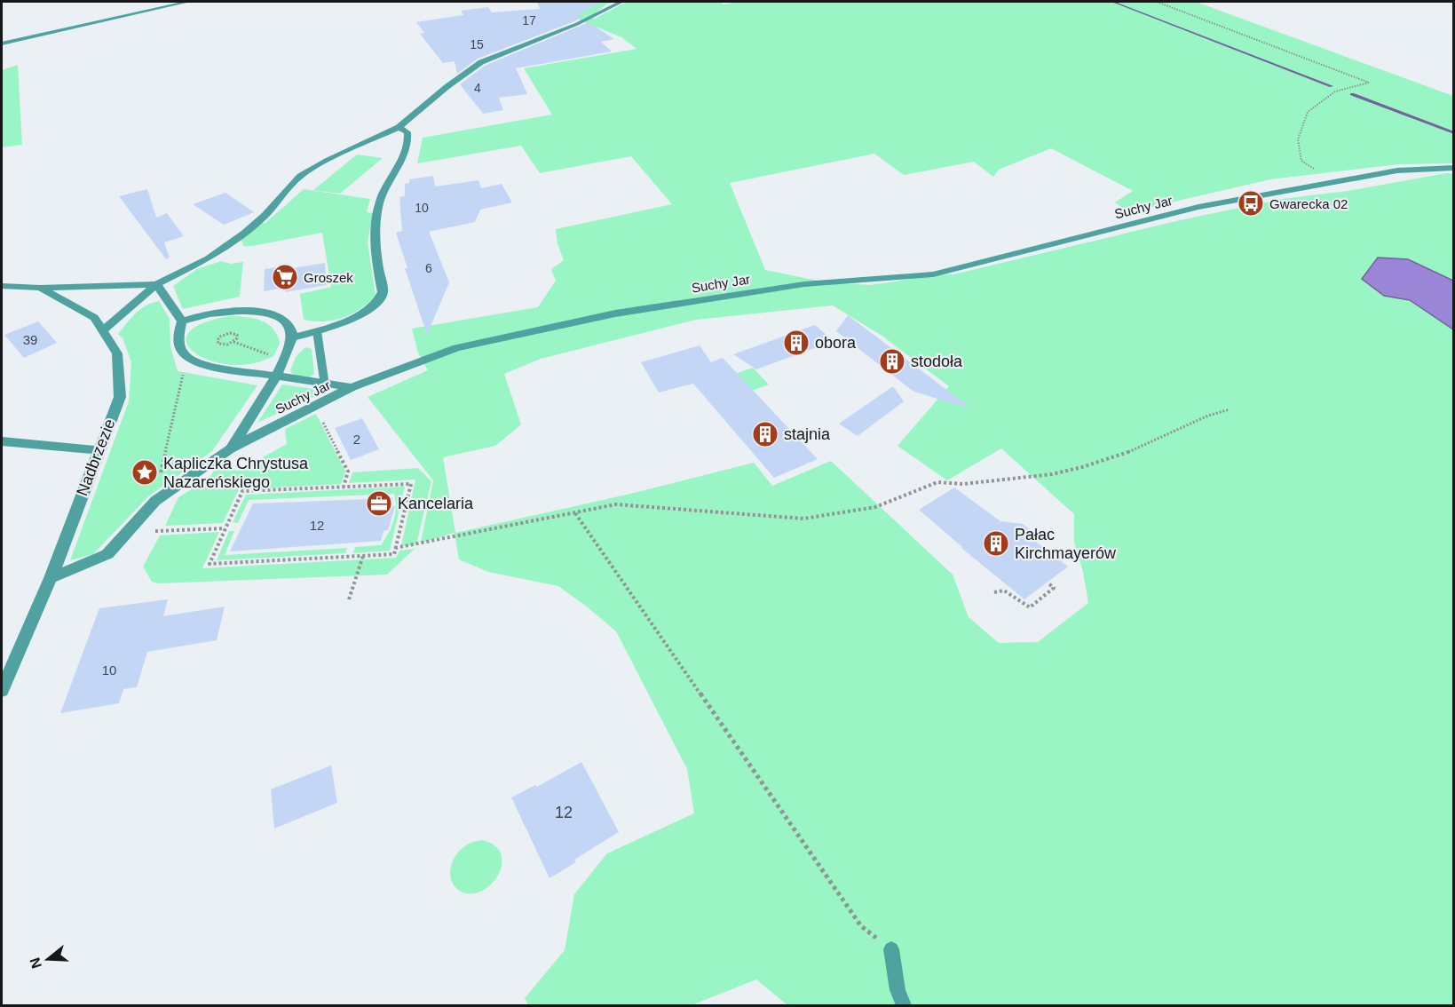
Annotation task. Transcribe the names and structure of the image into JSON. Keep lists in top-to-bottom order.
{
  "streets": {
    "street": ["Suchy Jar", "Nadbrzezie"]
  },
  "crossings": [
    ["Suchy Jar", "Nadbrzezie"]
  ],
  "places": {
    "bus stop": ["Gwarecka 02"],
    "supermarket": ["Groszek"],
    "building": [
      "obora",
      "stodoła",
      "stajnia",
      "Pałac Kirchmayerów"
    ],
    "place": ["Kapliczka Chrystusa Nazareńskiego"],
    "office": ["Kancelaria"]
  },
  "house_numbers": [
    "17",
    "15",
    "4",
    "10",
    "6",
    "39",
    "2",
    "12",
    "10",
    "12"
  ],
  "north": "left"
}
